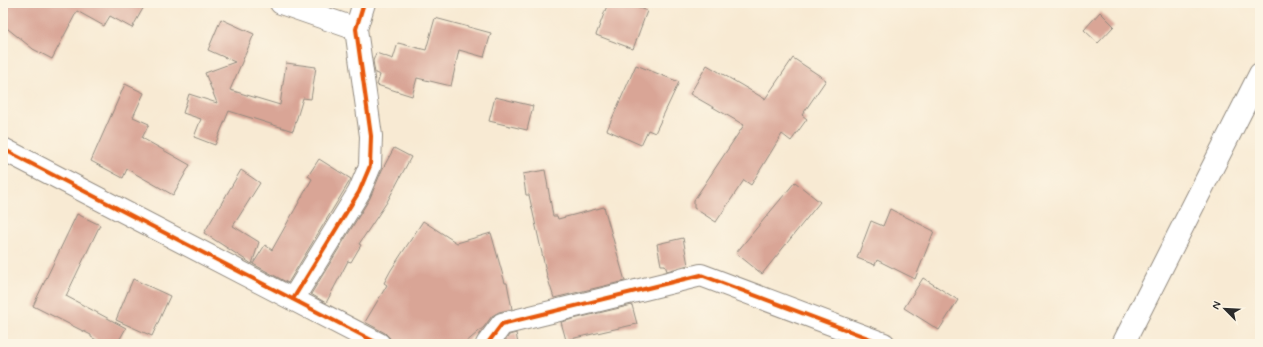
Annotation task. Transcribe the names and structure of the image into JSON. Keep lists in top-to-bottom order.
{
  "north": "top left"
}
